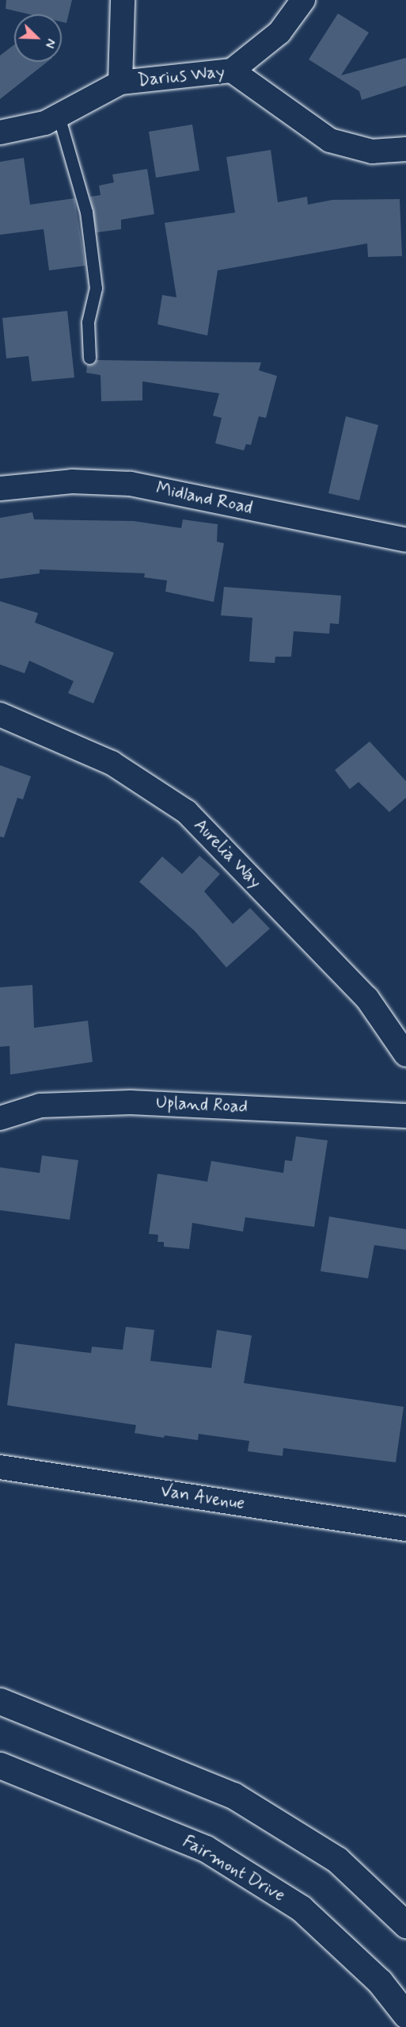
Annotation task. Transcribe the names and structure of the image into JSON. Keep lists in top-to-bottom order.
{
  "streets": {
    "main road": ["Fairmont Drive"],
    "street": [
      "Darius Way",
      "Midland Road",
      "Aurelia Way",
      "Upland Road",
      "Van Avenue"
    ]
  },
  "north": "bottom right"
}
